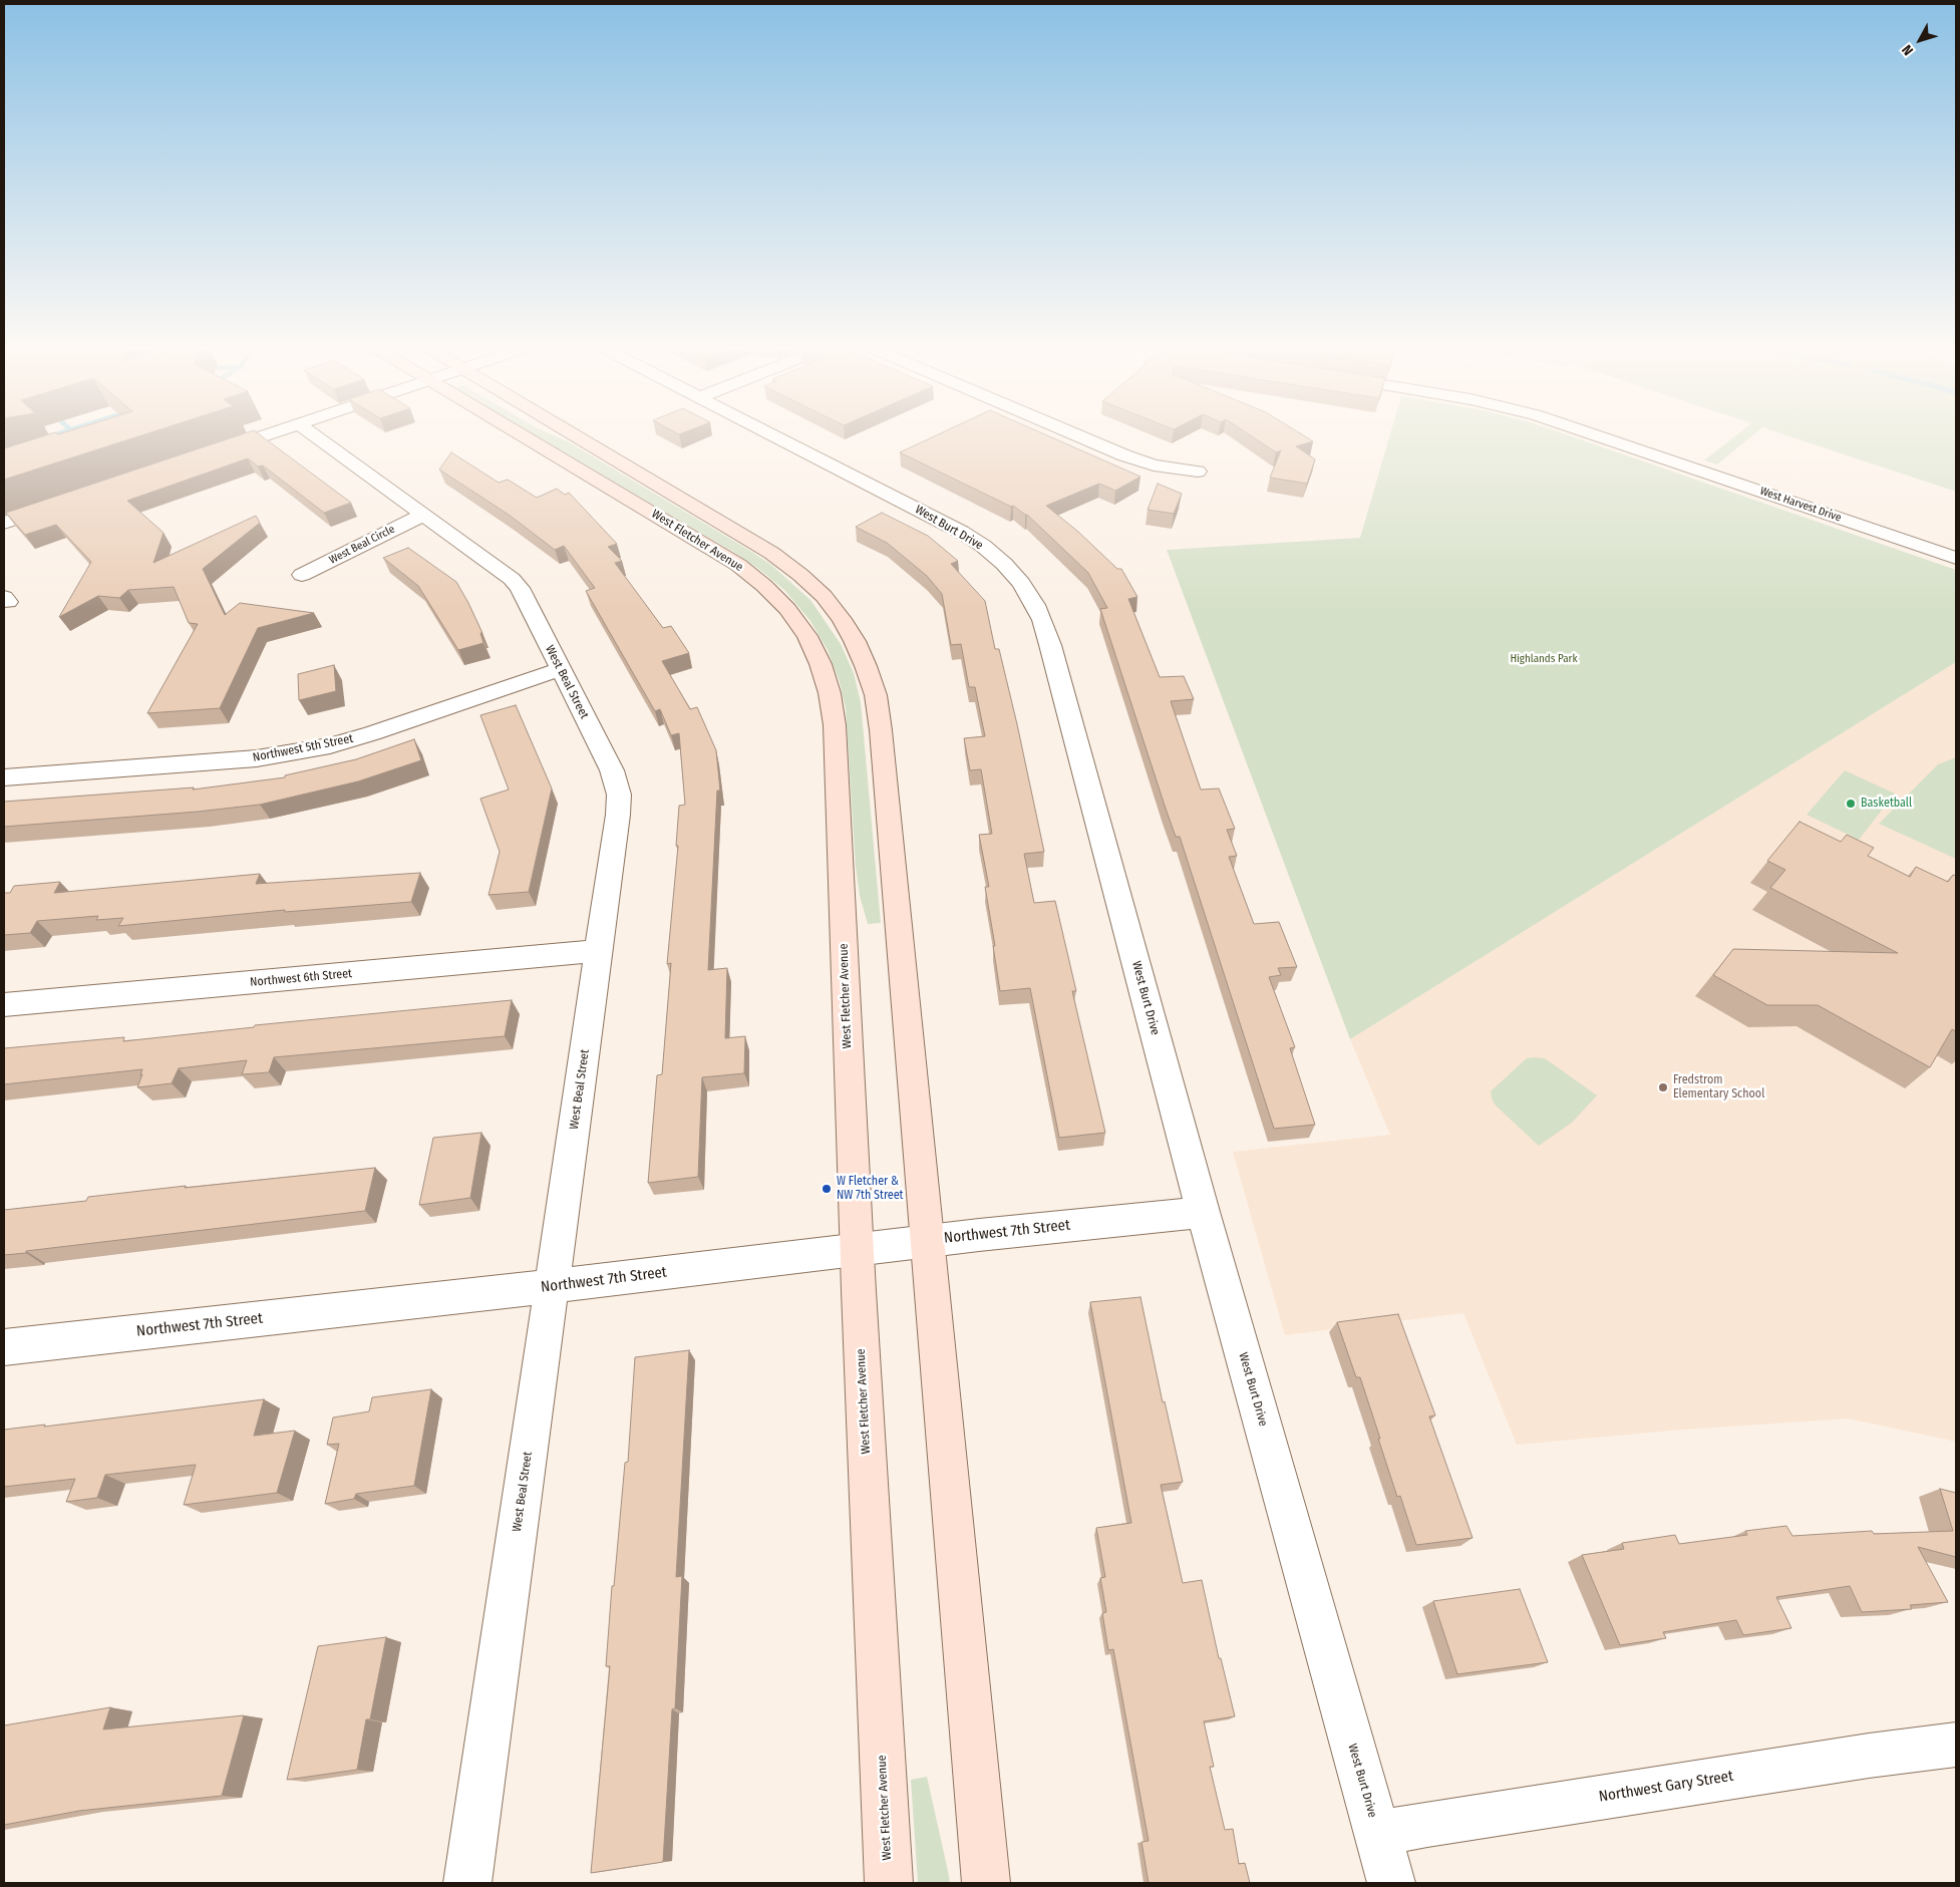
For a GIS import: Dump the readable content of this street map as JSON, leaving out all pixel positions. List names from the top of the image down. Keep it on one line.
{"streets":{"main road":["West Fletcher Avenue"],"street":["West Harvest Drive","West Burt Drive","West Beal Circle","West Beal Street","Northwest 5th Street","Northwest 6th Street","Northwest 7th Street","Northwest Gary Street"]},"crossings":[["West Burt Drive","Northwest 7th Street"],["West Burt Drive","Northwest Gary Street"],["West Fletcher Avenue","Northwest 7th Street"],["West Beal Circle","West Beal Street"],["West Beal Street","Northwest 5th Street"],["West Beal Street","Northwest 6th Street"],["West Beal Street","Northwest 7th Street"]],"parks":["Highlands Park"],"places":["Basketball","Fredstrom Elementary School","W Fletcher & NW 7th Street"],"north":"bottom left"}
